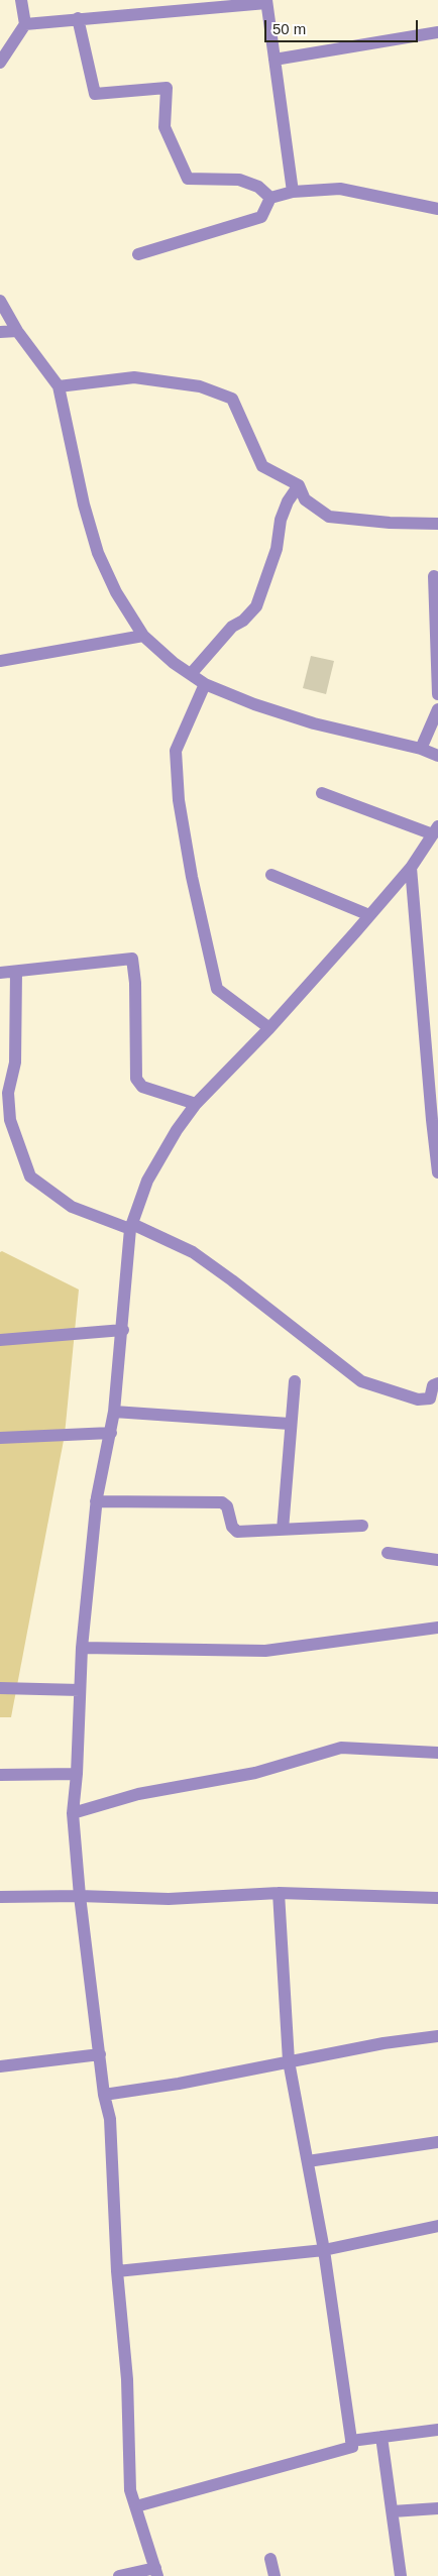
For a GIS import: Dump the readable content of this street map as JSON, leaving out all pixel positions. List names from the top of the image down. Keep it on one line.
{"scale_bar":"50 m"}
